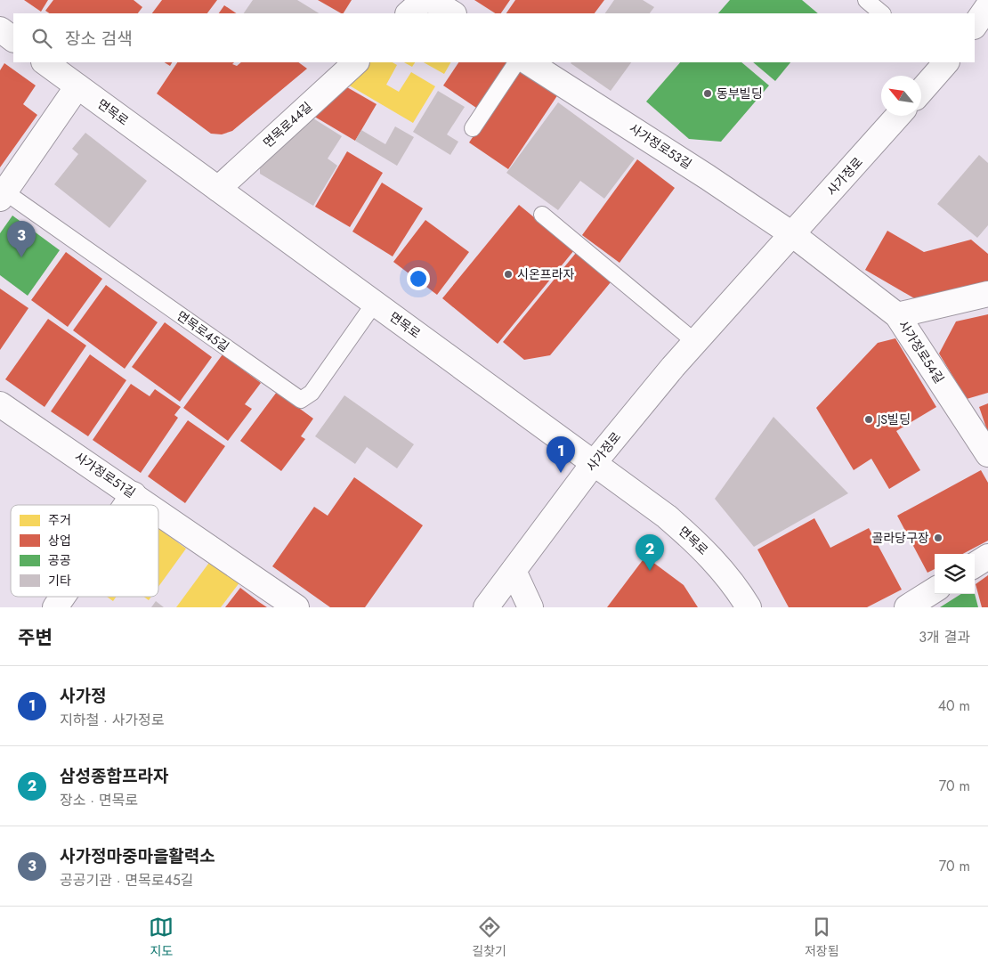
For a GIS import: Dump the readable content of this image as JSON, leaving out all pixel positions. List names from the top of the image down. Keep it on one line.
{"streets":{"street":["면목로","면목로44길","사가정로53길","사가정로","면목로45길","사가정로54길","사가정로51길"]},"crossings":[["면목로","면목로44길"],["면목로","사가정로"],["면목로","면목로45길"],["사가정로53길","사가정로"],["사가정로53길","사가정로54길"],["사가정로","사가정로54길"]],"places":["동부빌딩","시온프라자","JS빌딩","골라당구장"],"legend":["주거","상업","공공","기타"],"north":"top left","page":{"search":"장소 검색","pins":["3","1","2"],"heading":["주변","3개 결과"],"list":[{"mark":"1","name":"사가정","note":"지하철 · 사가정로","value":"40 m"},{"mark":"2","name":"삼성종합프라자","note":"장소 · 면목로","value":"70 m"},{"mark":"3","name":"사가정마중마을활력소","note":"공공기관 · 면목로45길","value":"70 m"}],"nav":["지도","길찾기","저장됨"]}}
